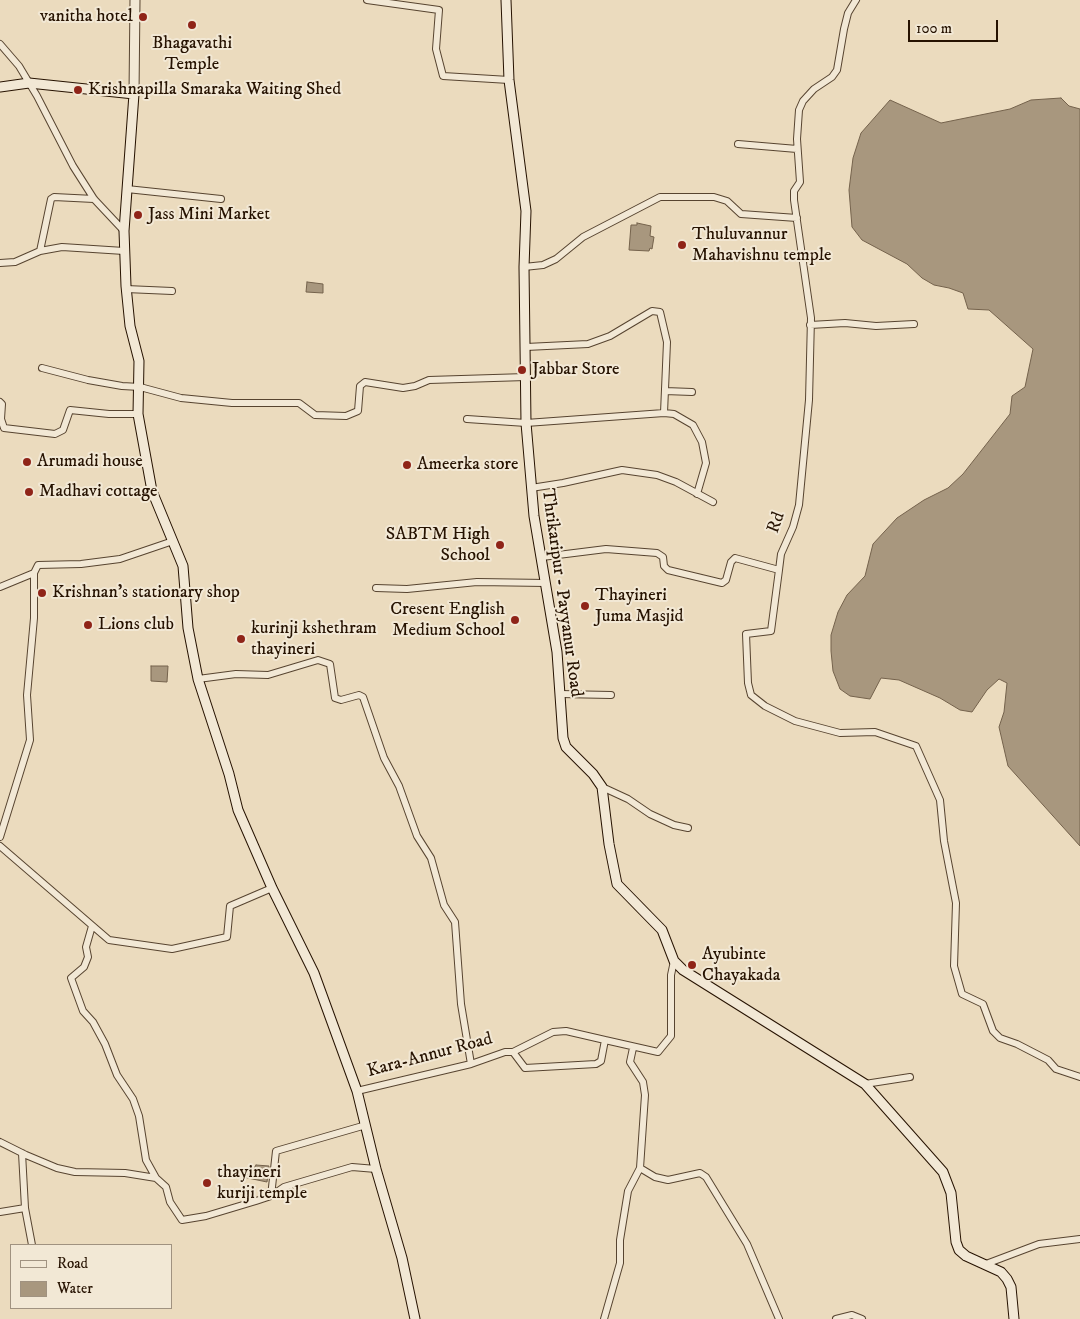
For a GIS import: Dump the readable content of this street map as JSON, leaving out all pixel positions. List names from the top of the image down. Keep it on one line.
{"streets":{"main road":["Thrikaripur - Payyanur Road"],"street":["Rd","Kara-Annur Road"]},"places":["vanitha hotel","Bhagavathi Temple","Krishnapilla Smaraka Waiting Shed","Jass Mini Market","Thuluvannur Mahavishnu temple","Jabbar Store","Arumadi house","Ameerka store","Madhavi cottage","SABTM High School","Krishnan's stationary shop","Thayineri Juma Masjid","Cresent English Medium School","Lions club","kurinji kshethram thayineri","Ayubinte Chayakada","thayineri kuriji temple"],"legend":["Road","Water"],"scale_bar":"100 m"}
